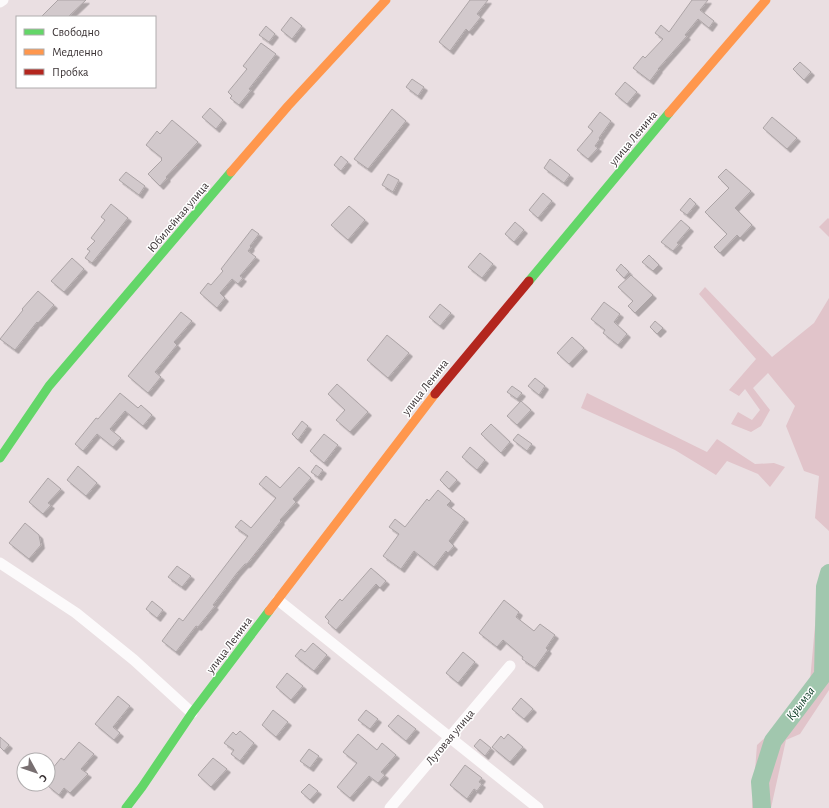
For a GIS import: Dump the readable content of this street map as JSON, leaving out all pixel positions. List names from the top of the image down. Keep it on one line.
{"streets":{"street":["улица Ленина","Юбилейная улица","Луговая улица"]},"water":["Крымза"],"legend":["Свободно","Медленно","Пробка"],"north":"bottom right"}
